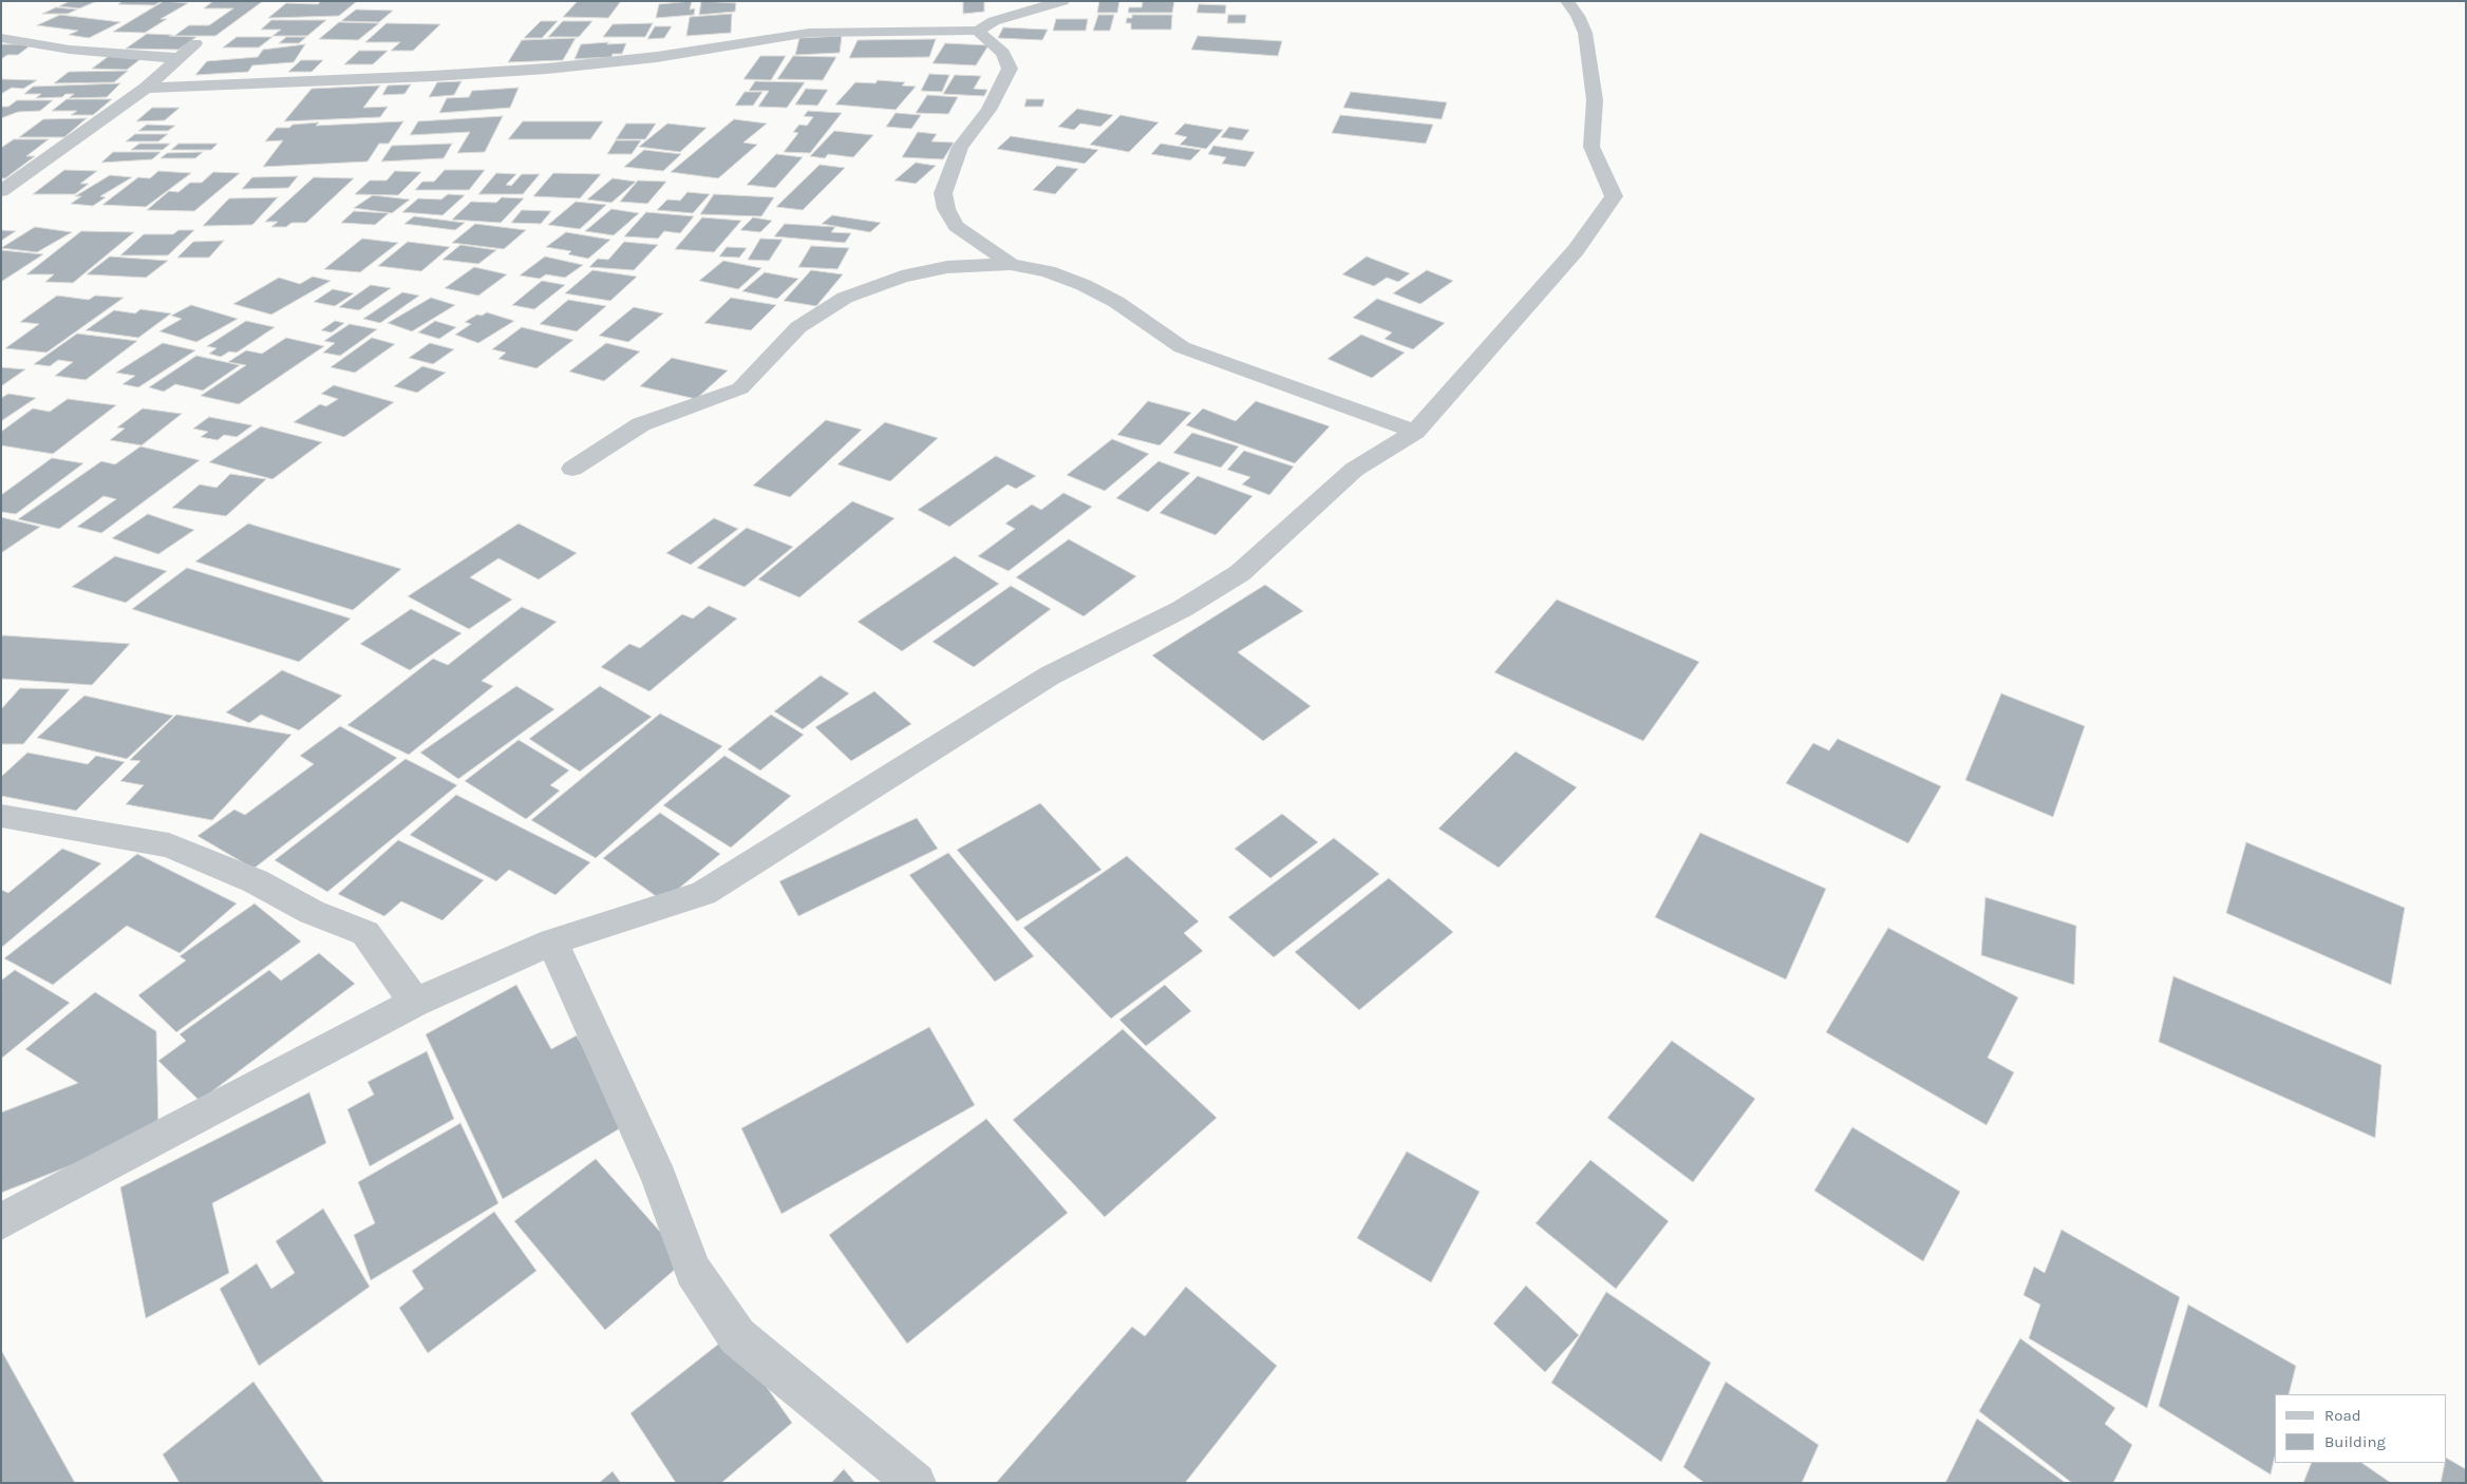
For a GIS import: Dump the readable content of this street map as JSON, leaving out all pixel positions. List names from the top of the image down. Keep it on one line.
{"legend":["Road","Building"]}
